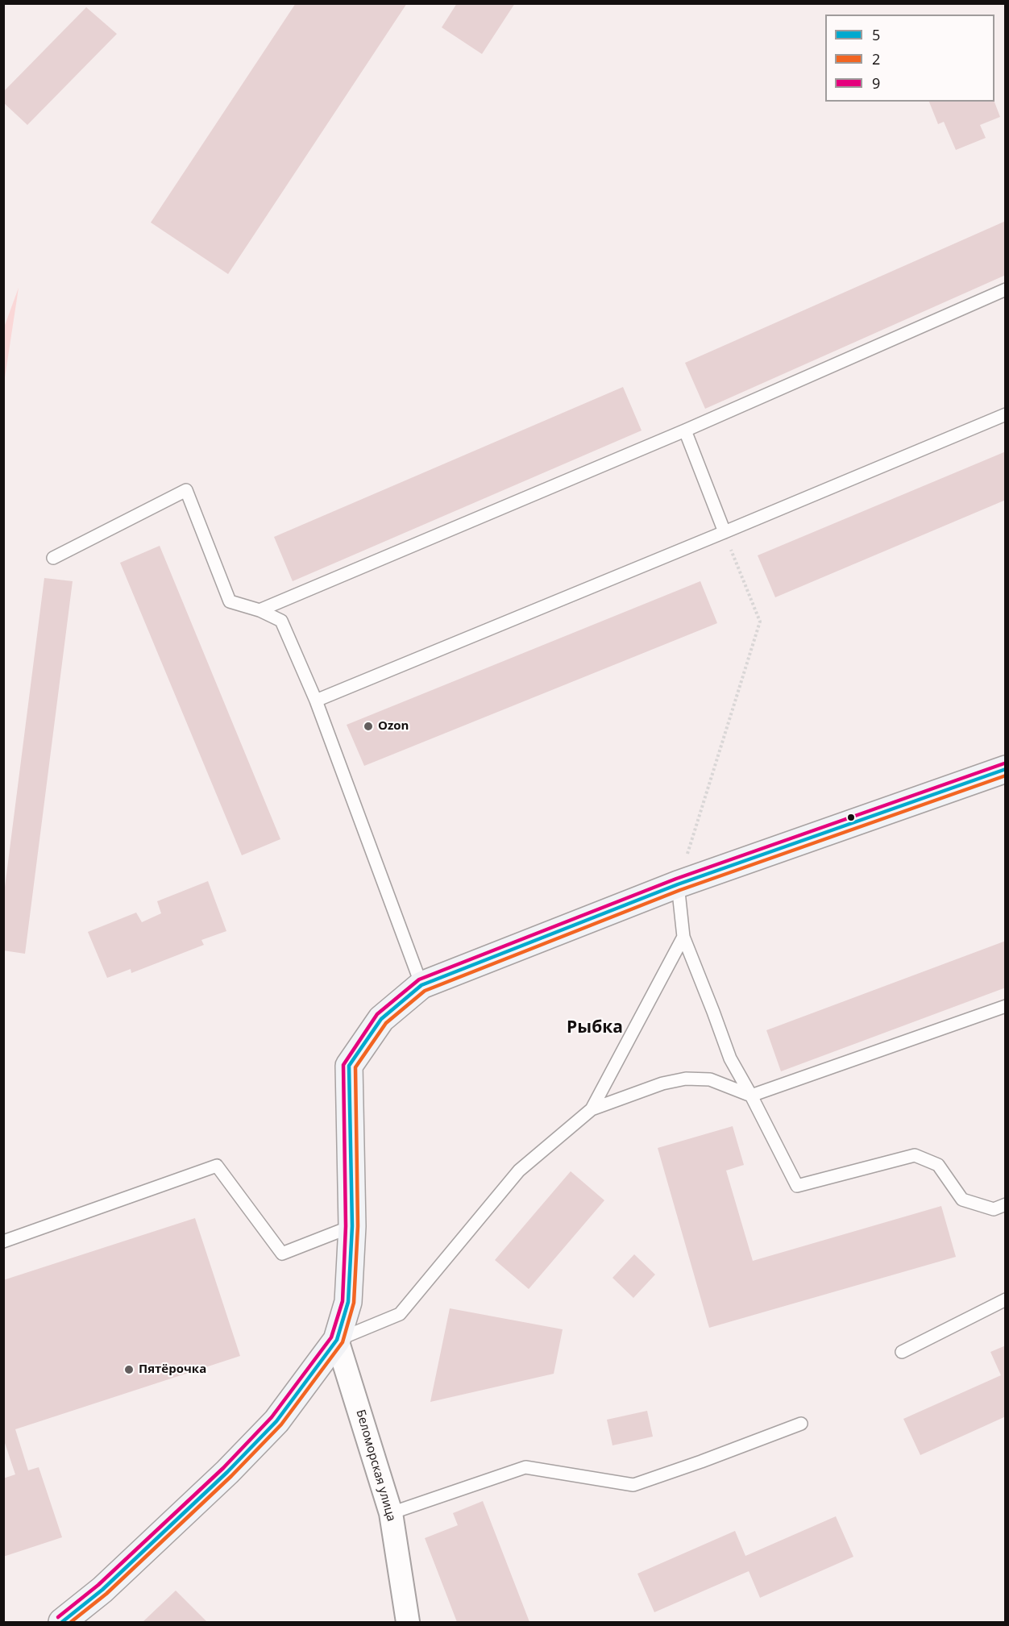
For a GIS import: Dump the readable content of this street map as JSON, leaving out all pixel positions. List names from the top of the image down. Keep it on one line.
{"streets":{"street":["Беломорская улица"]},"districts":["Рыбка"],"places":["Ozon","Пятёрочка"],"lines":["transit line 9","transit line 5","transit line 2"],"legend":["5","2","9"]}
